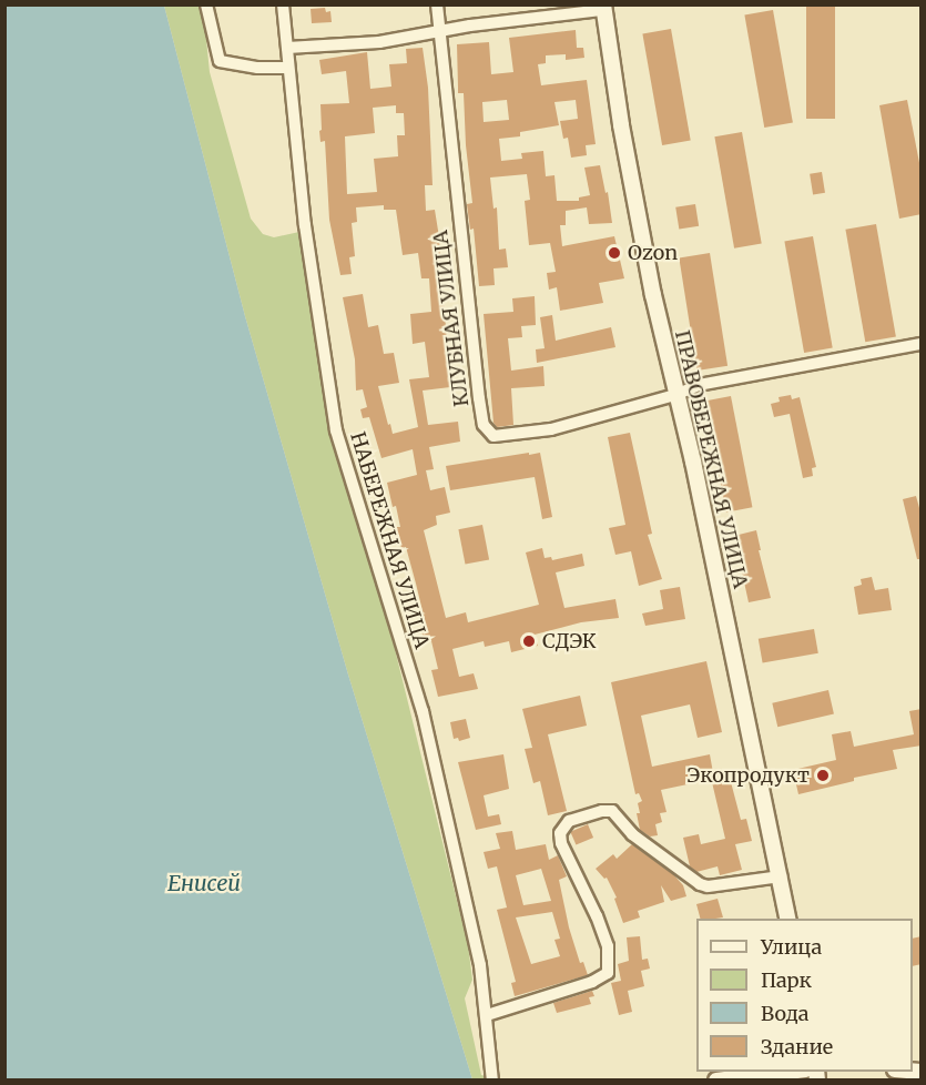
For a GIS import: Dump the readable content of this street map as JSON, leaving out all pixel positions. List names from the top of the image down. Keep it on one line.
{"streets":{"street":["КЛУБНАЯ УЛИЦА","ПРАВОБЕРЕЖНАЯ УЛИЦА","НАБЕРЕЖНАЯ УЛИЦА"]},"crossings":[["КЛУБНАЯ УЛИЦА","ПРАВОБЕРЕЖНАЯ УЛИЦА"]],"water":["Енисей"],"places":["Ozon","СДЭК","Экопродукт"],"legend":["Улица","Парк","Вода","Здание"]}
